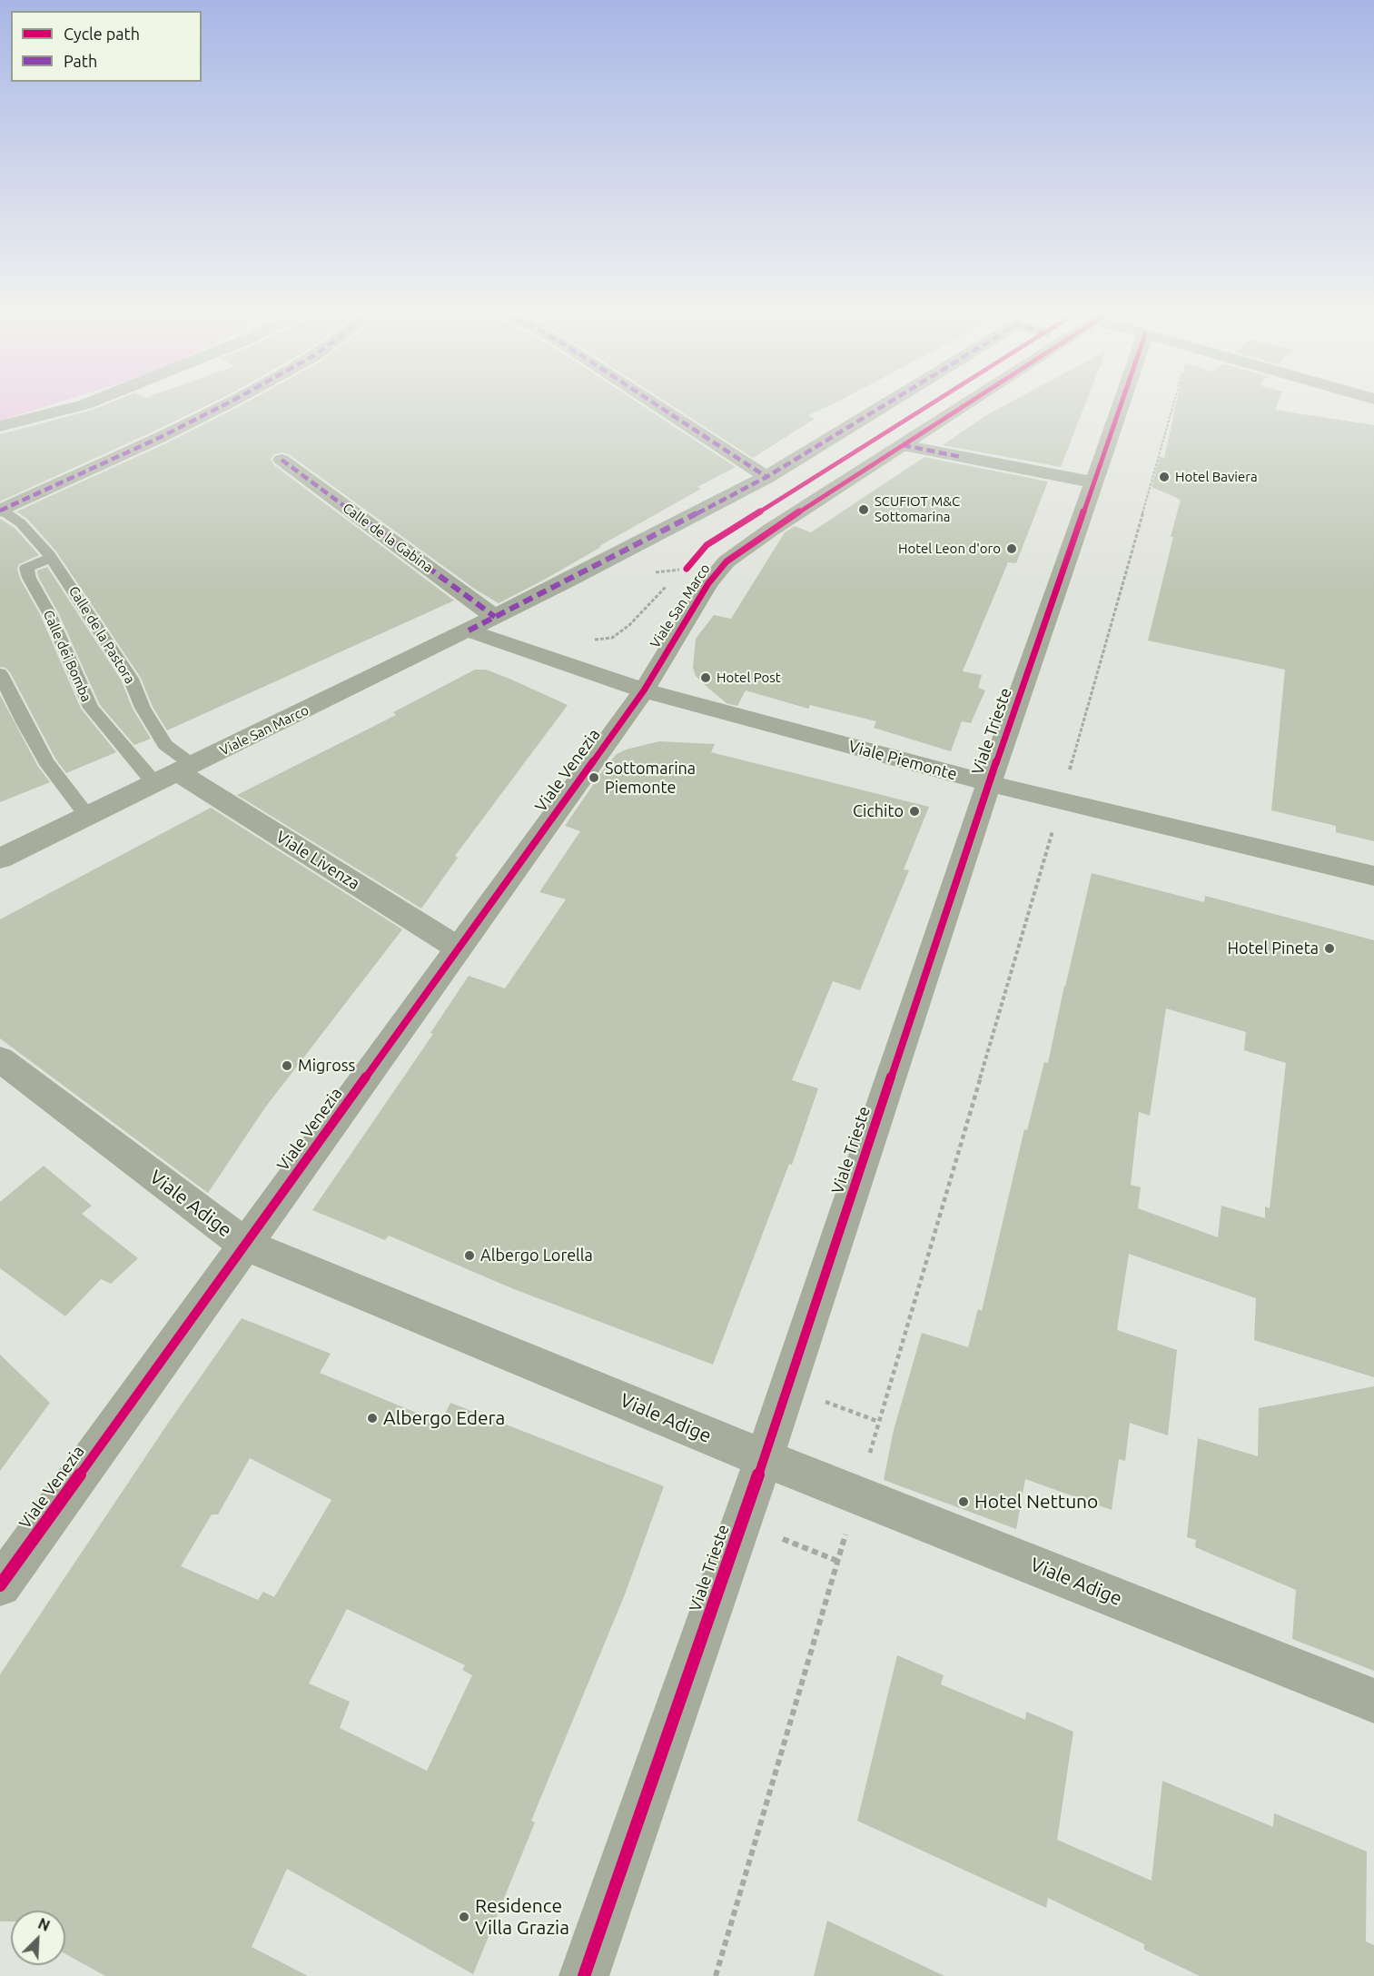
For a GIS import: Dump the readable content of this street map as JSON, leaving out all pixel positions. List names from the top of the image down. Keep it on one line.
{"streets":{"street":["Calle de la Gabina","Viale San Marco","Viale Trieste","Viale Piemonte","Viale Venezia","Viale Livenza","Viale Adige"],"lane":["Calle de la Pastora","Calle dei Bomba"]},"crossings":[["Calle de la Gabina","Viale San Marco"],["Viale San Marco","Calle de la Pastora"],["Viale San Marco","Calle dei Bomba"],["Viale San Marco","Viale Piemonte"],["Viale San Marco","Viale Venezia"],["Viale San Marco","Viale Livenza"],["Calle de la Pastora","Calle dei Bomba"],["Calle de la Pastora","Viale Livenza"],["Calle dei Bomba","Viale Livenza"],["Viale Trieste","Viale Piemonte"],["Viale Trieste","Viale Adige"],["Viale Piemonte","Viale Venezia"],["Viale Venezia","Viale Livenza"],["Viale Venezia","Viale Adige"]],"places":["Hotel Baviera","SCUFIOT M&C Sottomarina","Hotel Leon d'oro","Hotel Post","Sottomarina Piemonte","Cichito","Hotel Pineta","Migross","Albergo Lorella","Albergo Edera","Hotel Nettuno","Residence Villa Grazia"],"legend":["Cycle path","Path"],"north":"top right"}
